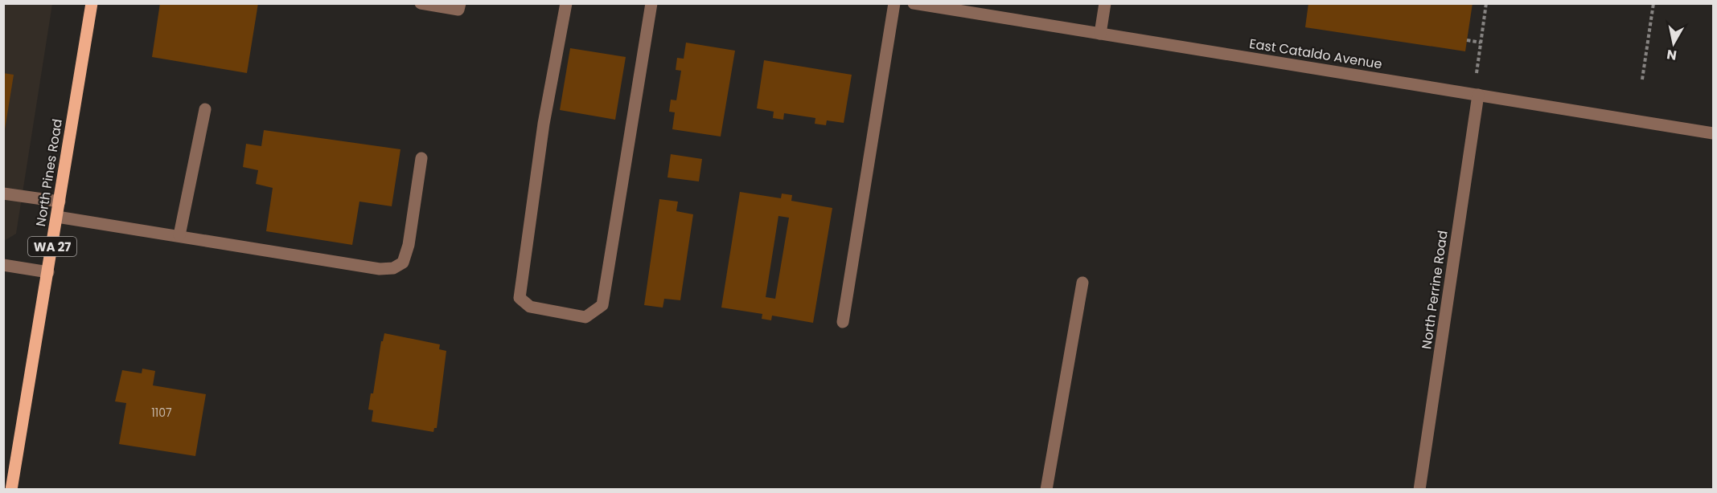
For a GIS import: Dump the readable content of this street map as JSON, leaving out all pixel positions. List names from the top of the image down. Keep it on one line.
{"streets":{"main road":["North Pines Road","WA 27"],"street":["East Cataldo Avenue","North Perrine Road"]},"crossings":[["East Cataldo Avenue","North Perrine Road"]],"house_numbers":["1107"],"north":"bottom"}
